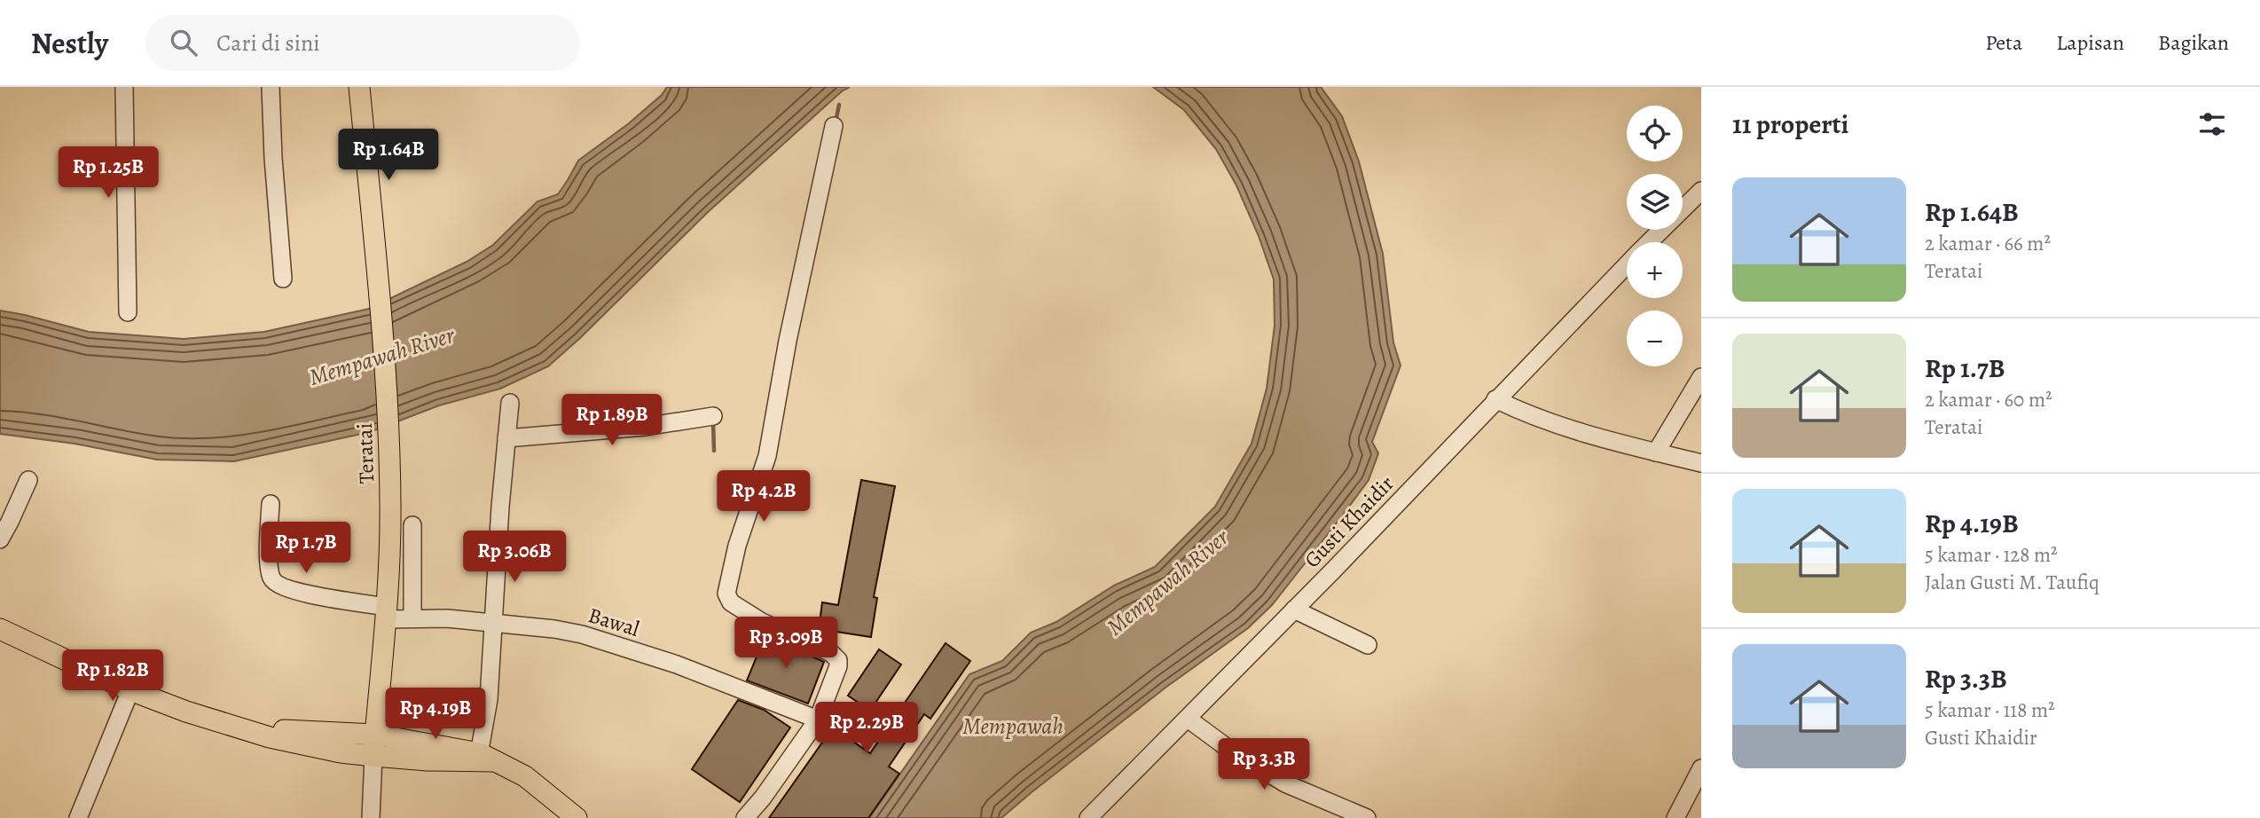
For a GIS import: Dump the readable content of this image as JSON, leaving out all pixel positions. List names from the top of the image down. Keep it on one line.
{"streets":{"main road":["Teratai"],"street":["Gusti Khaidir","Bawal"]},"crossings":[["Teratai","Bawal"]],"water":["Mempawah River","Mempawah"],"page":{"header":"Nestly","search":"Cari di sini","nav":["Peta","Lapisan","Bagikan"],"heading":"11 properti","map_buttons":["+","−"],"price":["Rp 1.64B","Rp 1.25B","Rp 1.89B","Rp 4.2B","Rp 1.7B","Rp 3.06B","Rp 3.09B","Rp 1.82B","Rp 4.19B","Rp 2.29B","Rp 3.3B"],"list":[{"name":"Rp 1.64B","note":"2 kamar · 66 m² · Teratai"},{"name":"Rp 1.7B","note":"2 kamar · 60 m² · Teratai"},{"name":"Rp 4.19B","note":"5 kamar · 128 m² · Jalan Gusti M. Taufiq"},{"name":"Rp 3.3B","note":"5 kamar · 118 m² · Gusti Khaidir"}]}}
